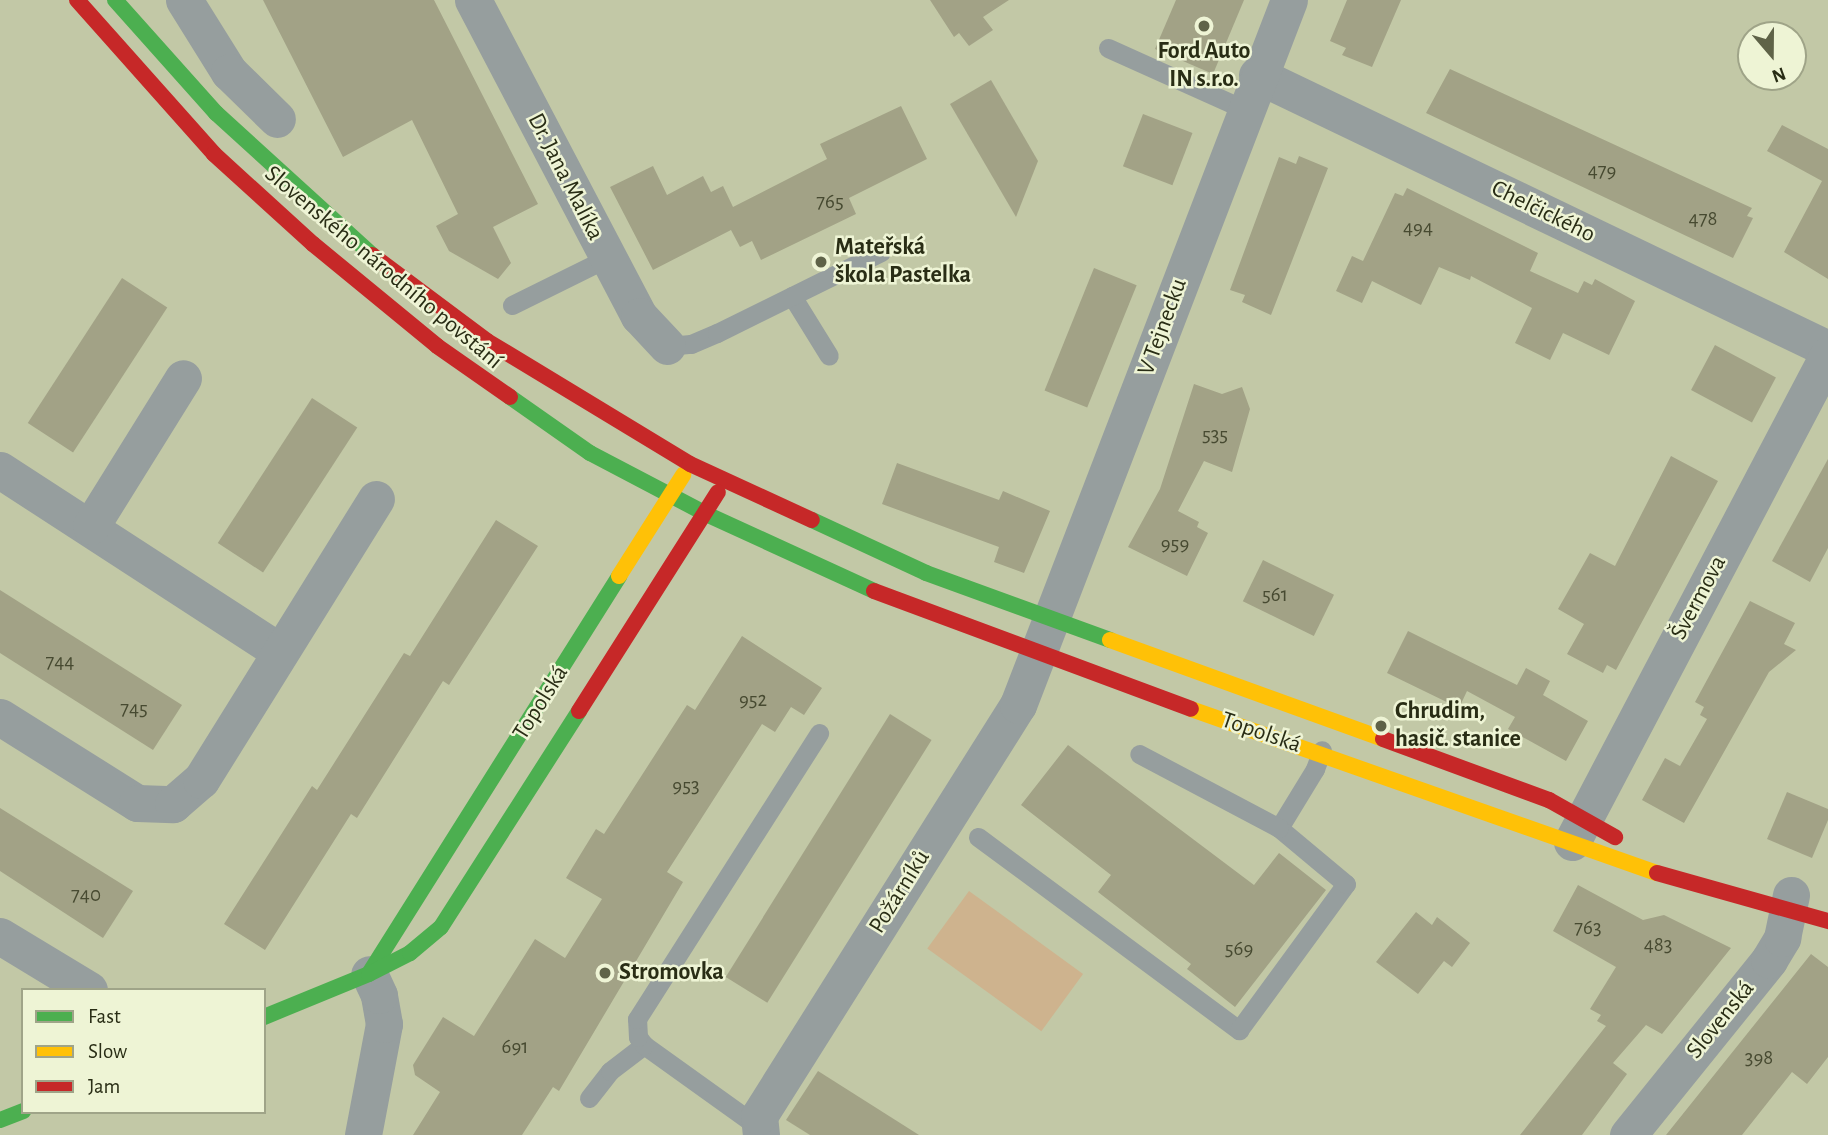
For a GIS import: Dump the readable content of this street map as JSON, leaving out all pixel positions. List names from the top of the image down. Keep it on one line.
{"streets":{"main road":["Slovenského národního povstání","Topolská"],"street":["Dr. Jana Malíka","Chelčického","V Tejnecku","Švermova","Požárníků","Slovenská"]},"crossings":[["Chelčického","V Tejnecku"],["Slovenského národního povstání","Topolská"],["V Tejnecku","Topolská"],["V Tejnecku","Požárníků"],["Švermova","Topolská"],["Topolská","Požárníků"],["Topolská","Slovenská"]],"places":["Ford Auto IN s.r.o.","Mateřská škola Pastelka","Chrudim, hasič. stanice","Stromovka"],"house_numbers":["479","765","478","494","535","959","561","744","952","745","953","740","763","483","569","691","398"],"legend":["Fast","Slow","Jam"],"north":"bottom"}
